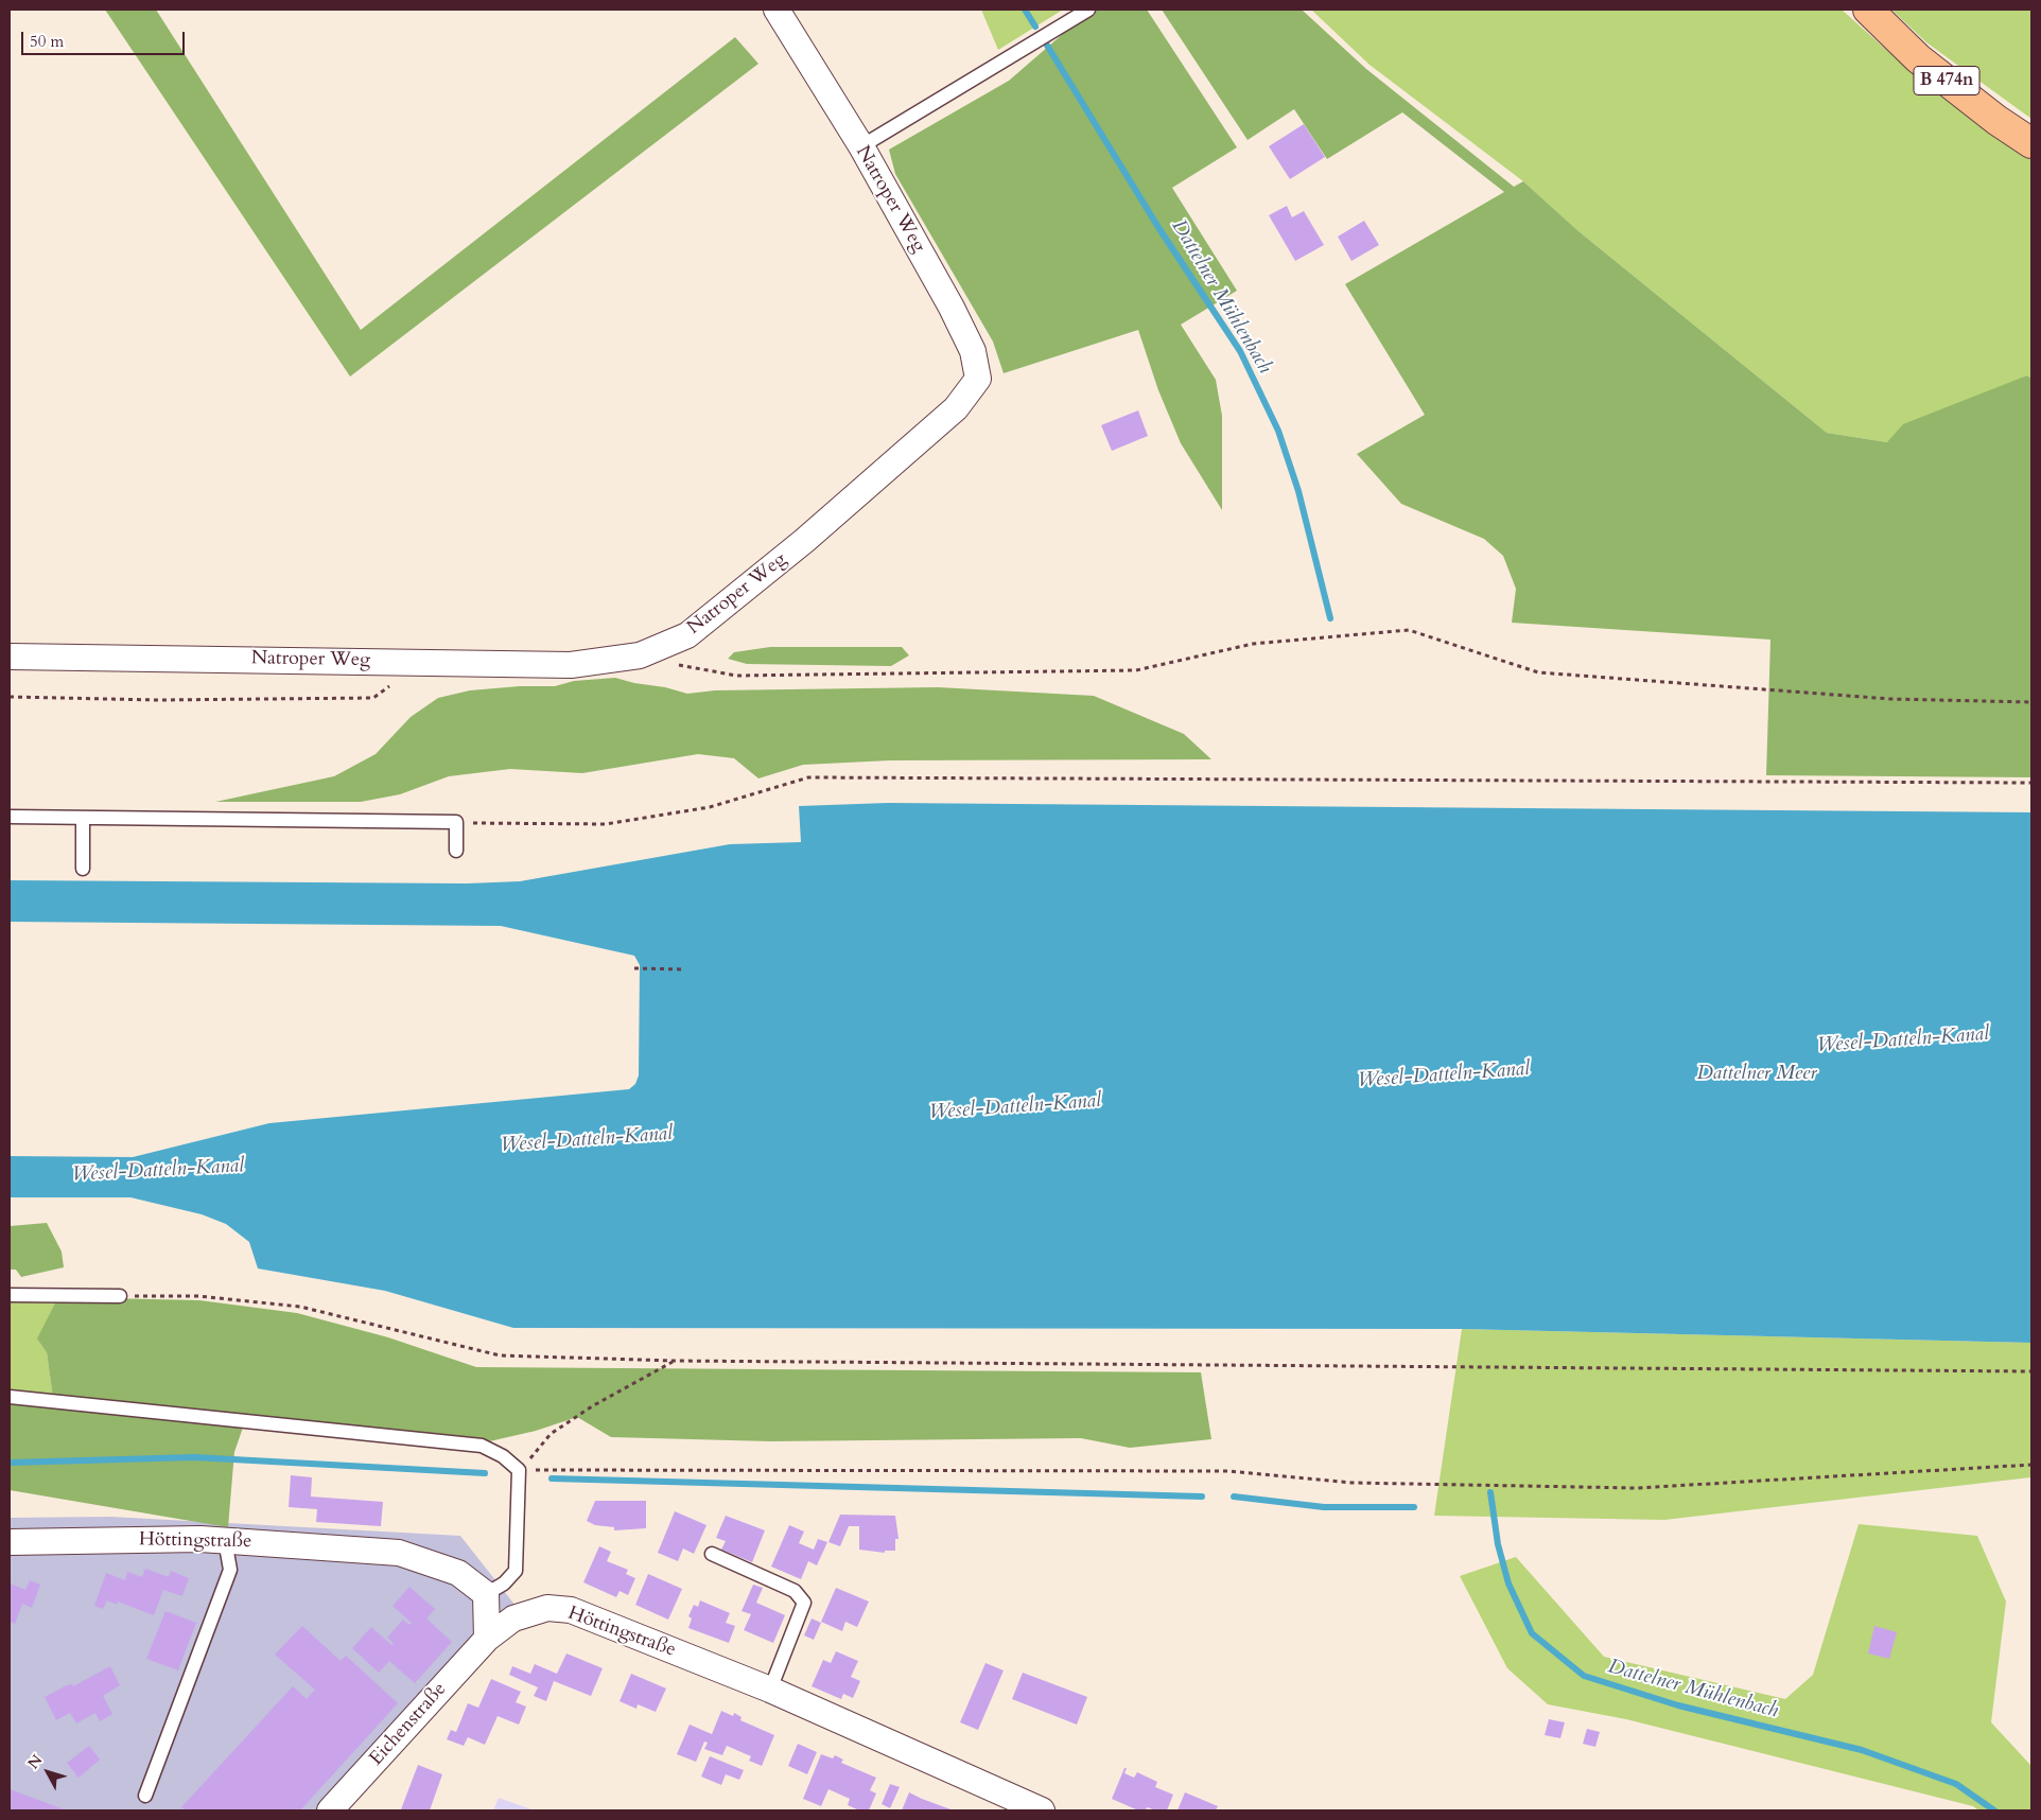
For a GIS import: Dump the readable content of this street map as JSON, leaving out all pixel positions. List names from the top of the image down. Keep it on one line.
{"streets":{"main road":["B 474n"],"street":["Natroper Weg","Höttingstraße","Eichenstraße"]},"crossings":[["Höttingstraße","Eichenstraße"]],"water":["Dattelner Mühlenbach","Wesel-Datteln-Kanal","Dattelner Meer"],"scale_bar":"50 m","north":"top left"}
